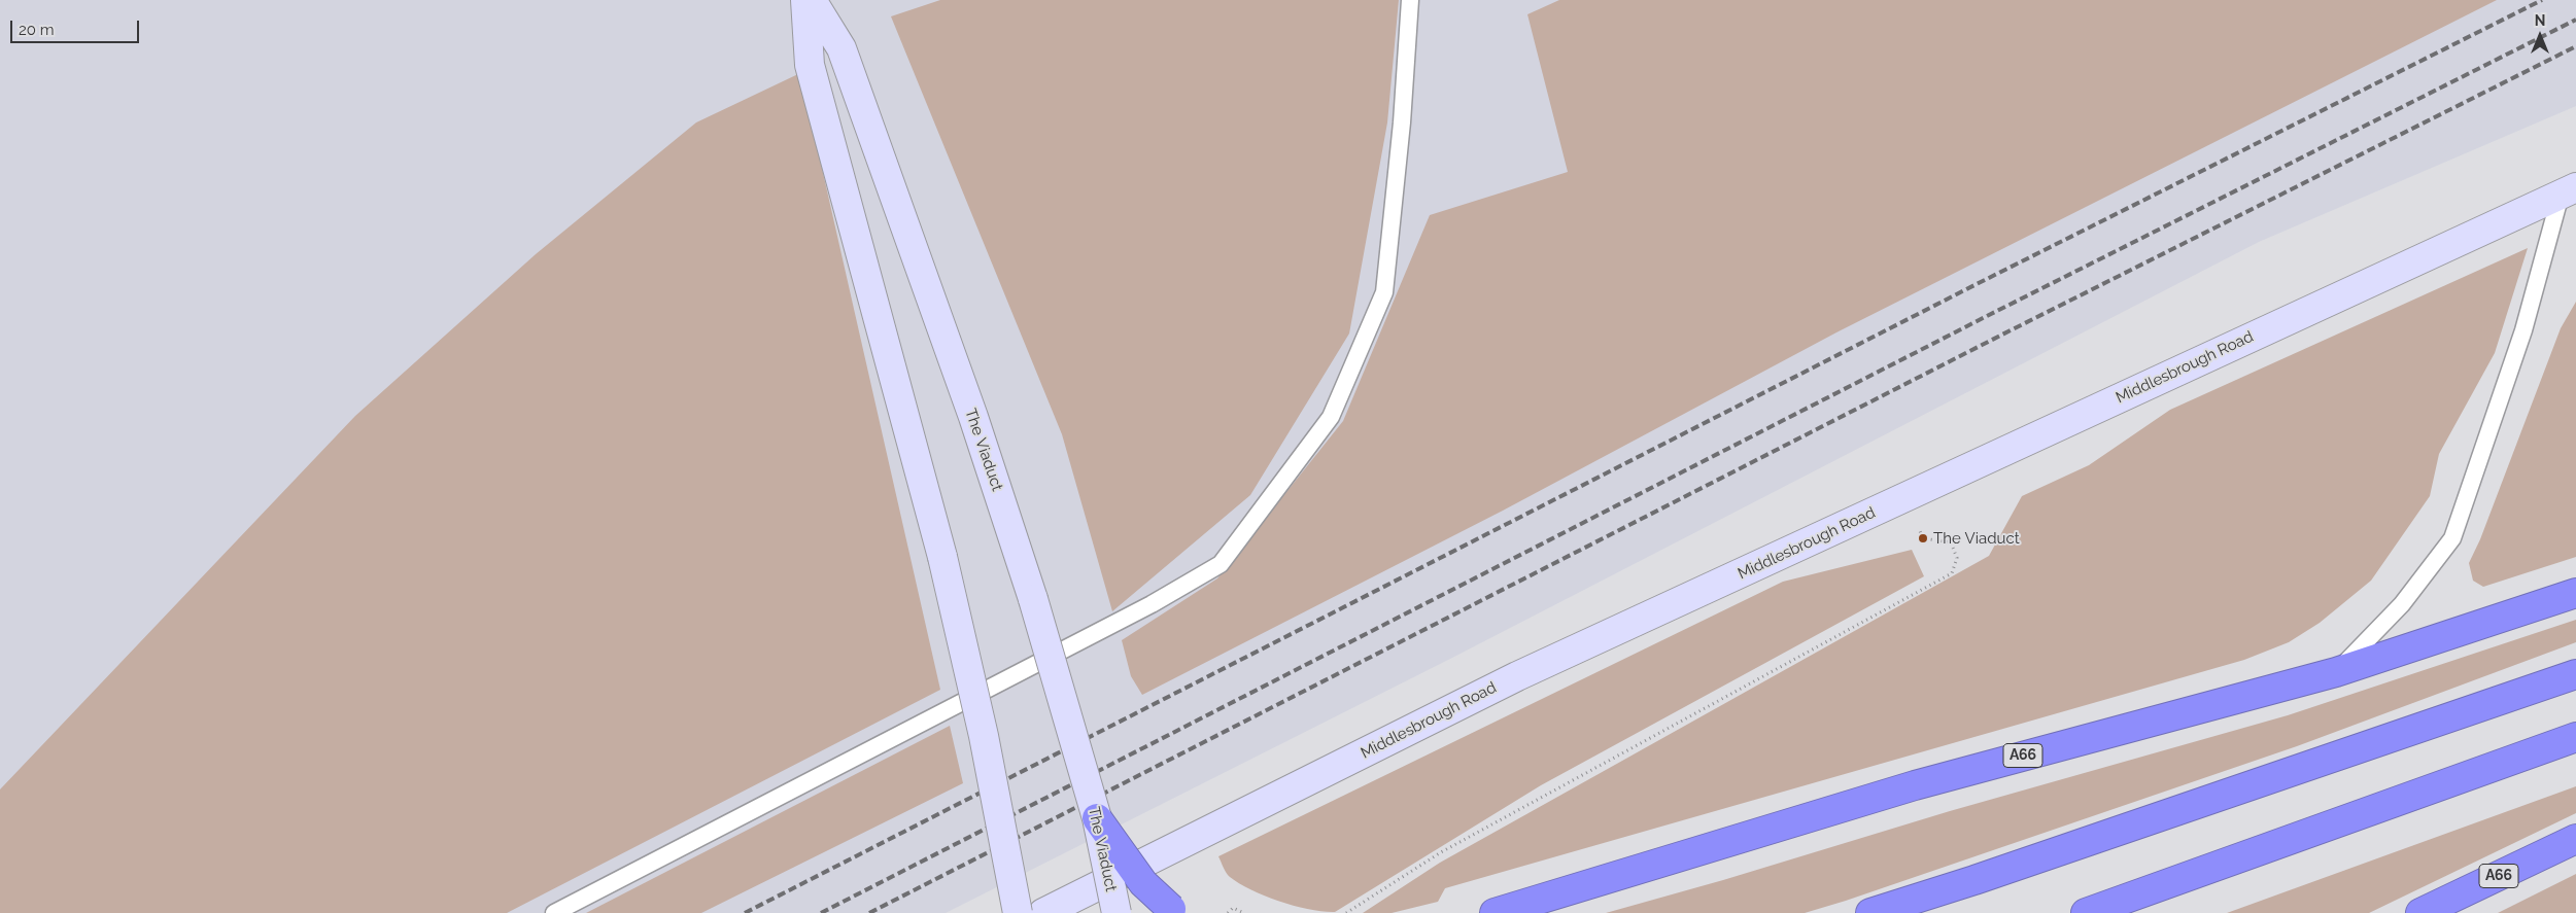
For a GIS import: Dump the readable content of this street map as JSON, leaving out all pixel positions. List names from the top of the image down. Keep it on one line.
{"streets":{"highway":["A66"],"street":["Middlesbrough Road","The Viaduct"]},"places":["The Viaduct"],"scale_bar":"20 m","north":"top"}
